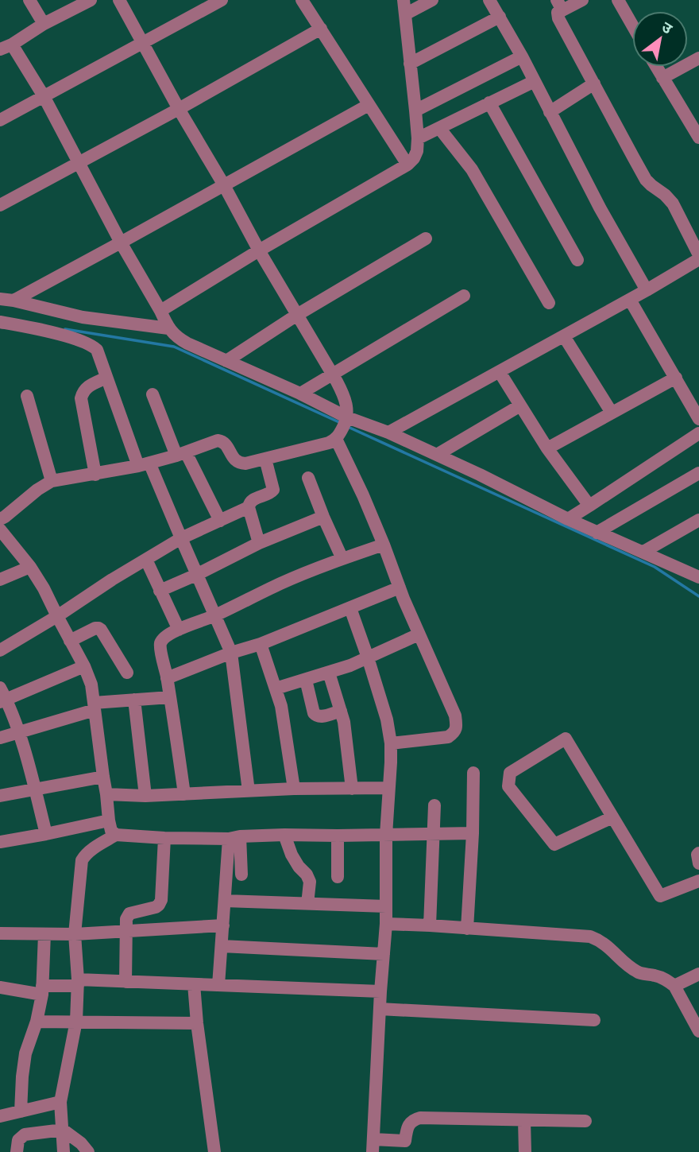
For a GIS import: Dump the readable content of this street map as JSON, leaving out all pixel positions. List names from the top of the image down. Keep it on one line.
{"north":"top right"}
